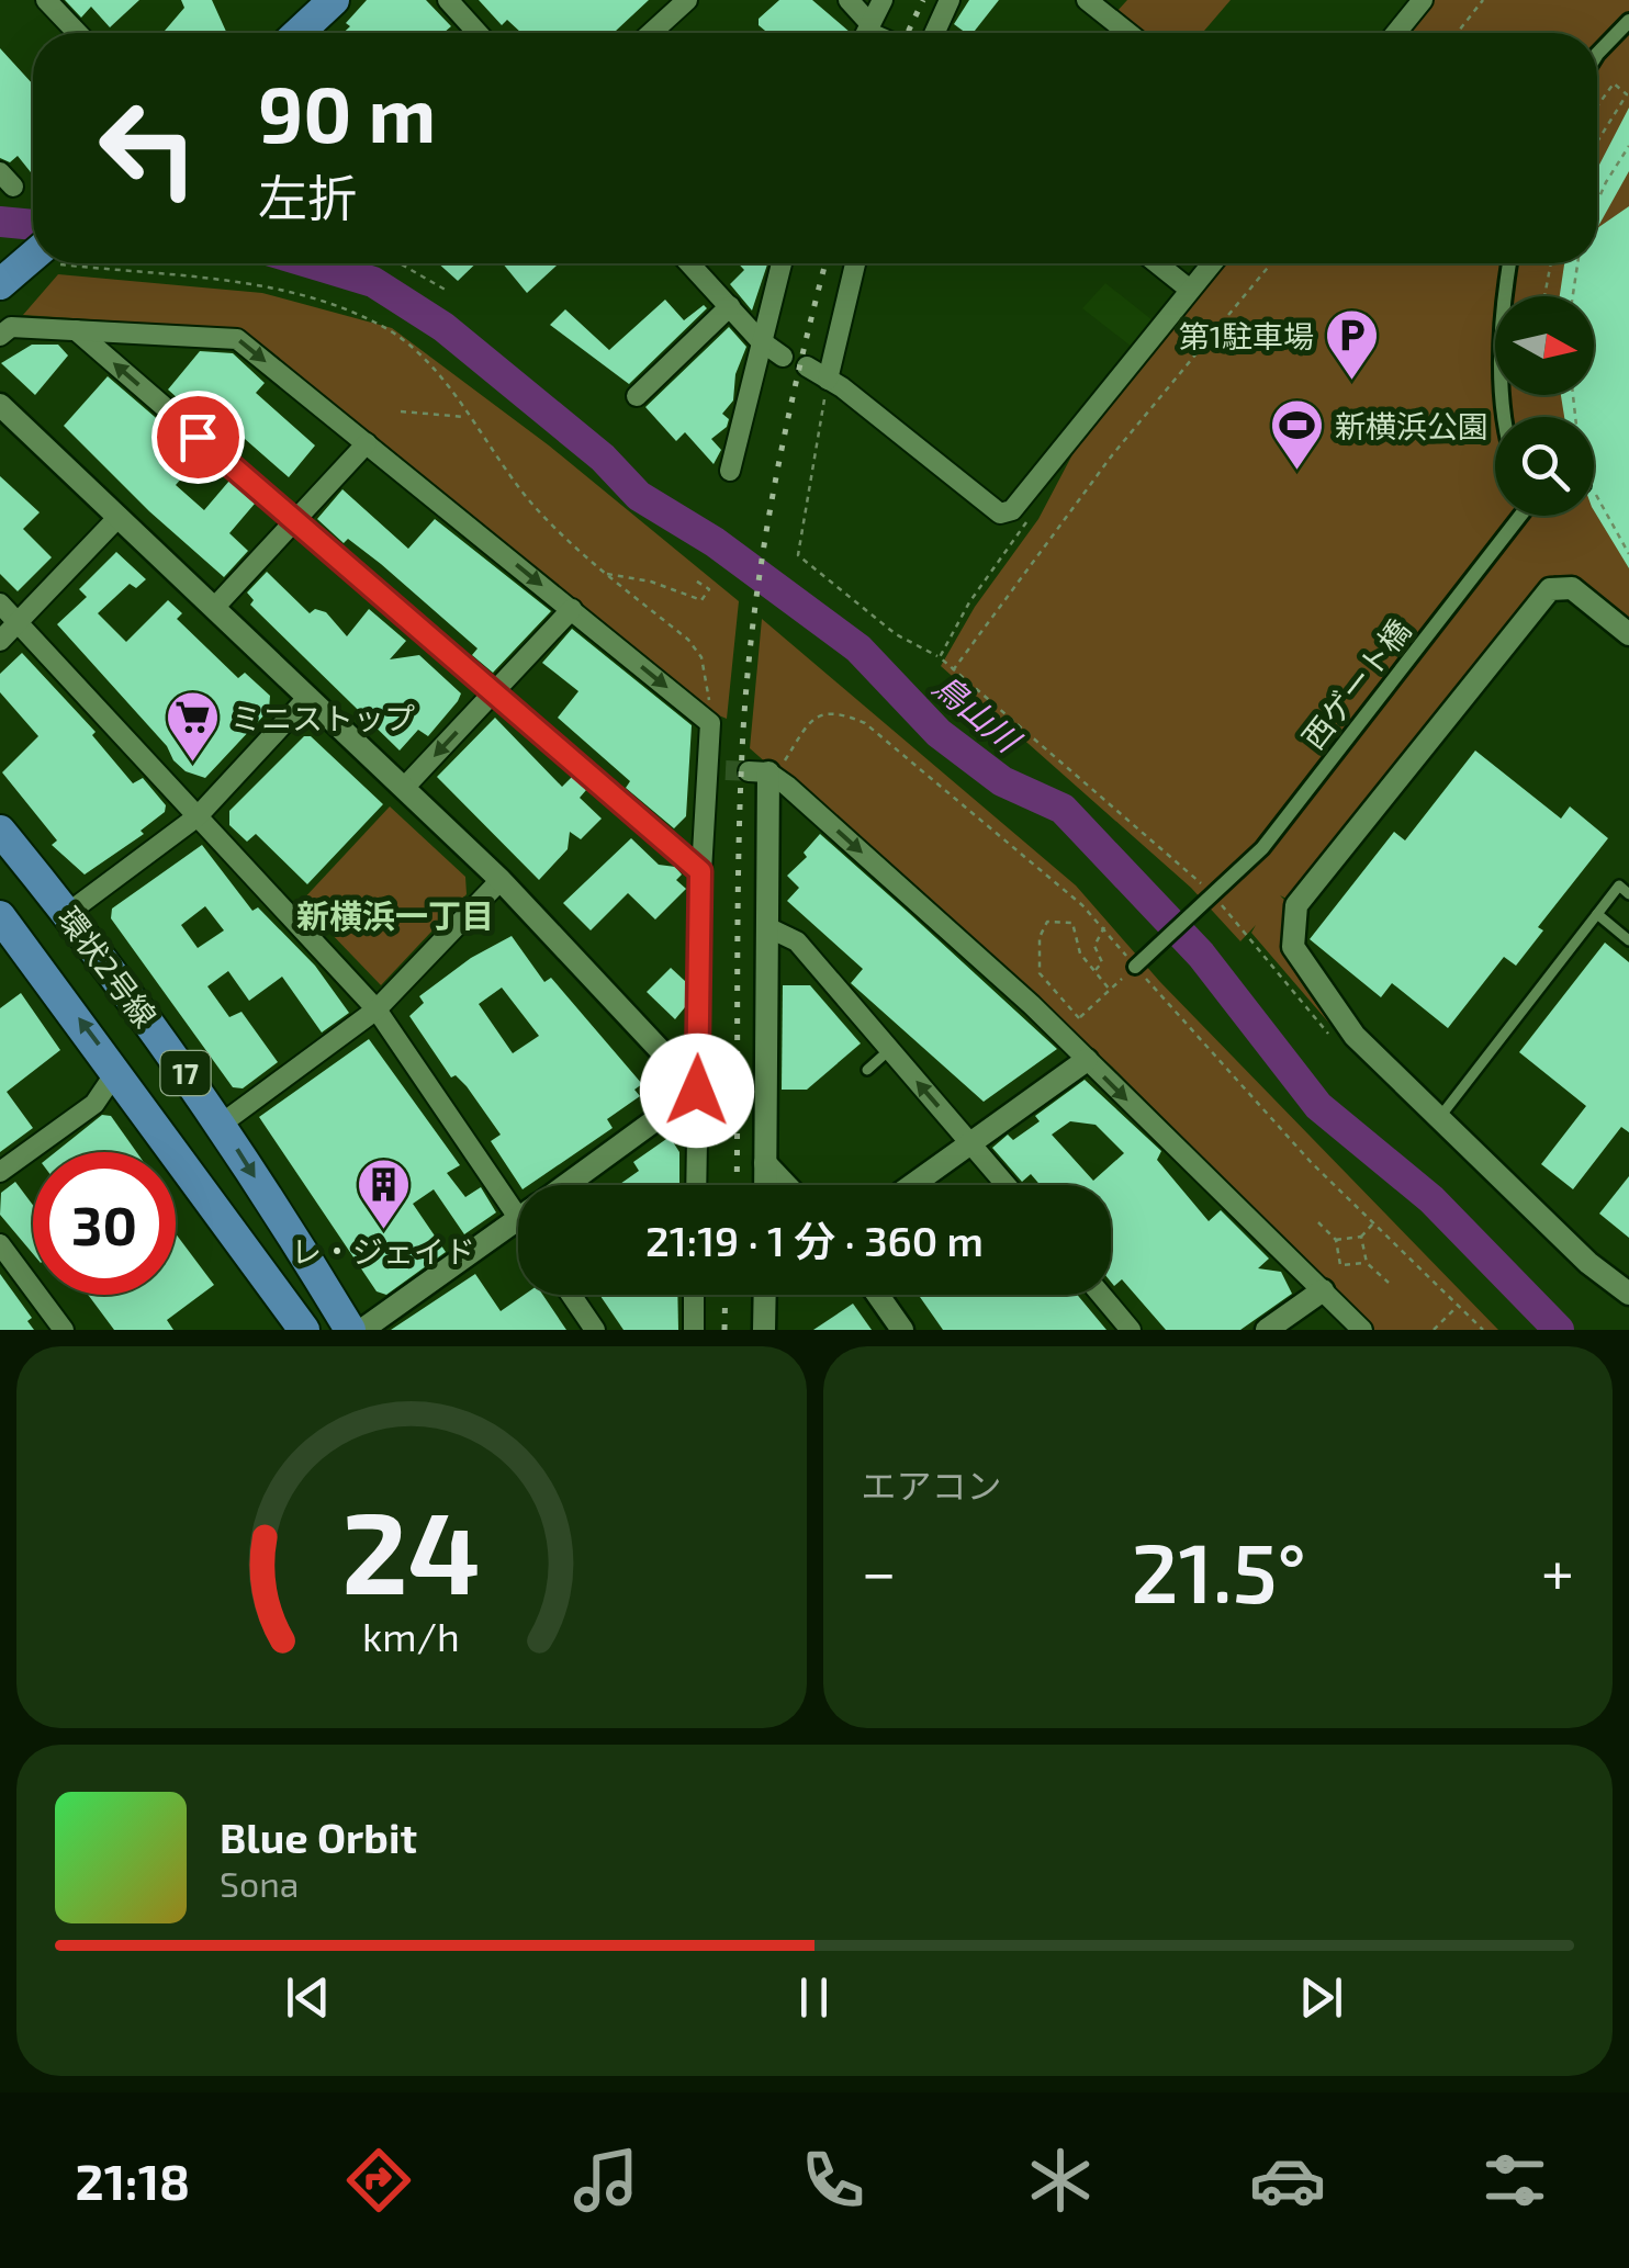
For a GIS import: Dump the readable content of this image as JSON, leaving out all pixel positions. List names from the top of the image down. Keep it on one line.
{"streets":{"main road":["環状2号線","17"],"street":["西ゲート橋"]},"districts":["新横浜一丁目"],"water":["鳥山川"],"places":{"parking":["第1駐車場"],"sports":["新横浜公園"],"supermarket":["ミニストップ"],"building":["レ・ジェイド"]},"north":"right","page":{"turn":["90 m","左折"],"limit":"30","trip":"21:19 · 1 分 · 360 m","tile":"エアコン","heat":["−","21.5°","+"],"song":["Blue Orbit","Sona"],"tabs":"21:18","gauge":["24","km/h"]}}
